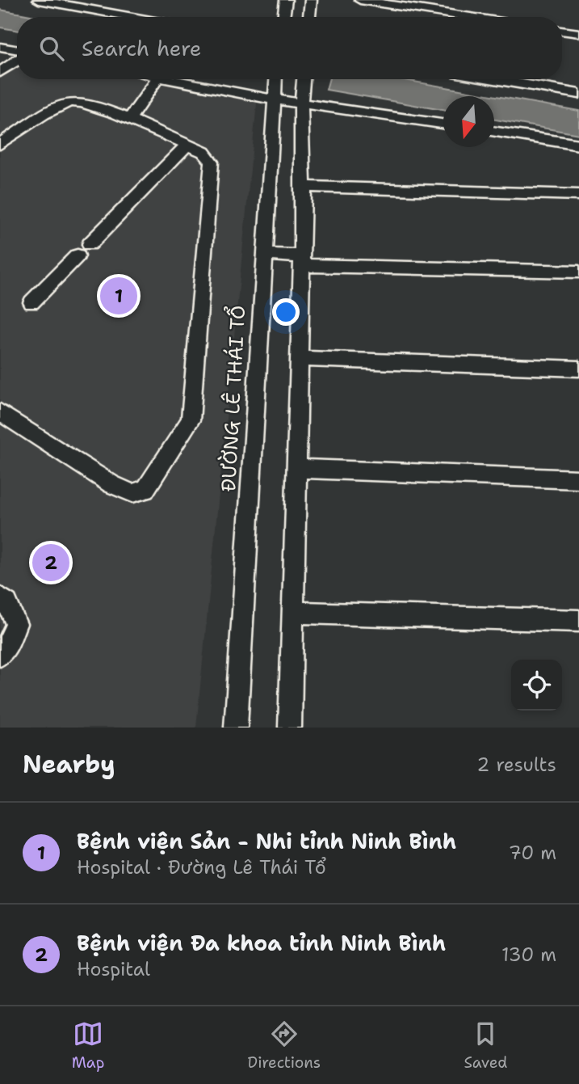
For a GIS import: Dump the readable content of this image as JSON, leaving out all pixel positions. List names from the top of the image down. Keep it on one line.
{"streets":{"street":["ĐƯỜNG LÊ THÁI TỔ"]},"north":"bottom","page":{"search":"Search here","pins":["1","2"],"heading":["Nearby","2 results"],"list":[{"mark":"1","name":"Bệnh viện Sản - Nhi tỉnh Ninh Bình","note":"Hospital · Đường Lê Thái Tổ","value":"70 m"},{"mark":"2","name":"Bệnh viện Đa khoa tỉnh Ninh Bình","note":"Hospital","value":"130 m"}],"nav":["Map","Directions","Saved"]}}
